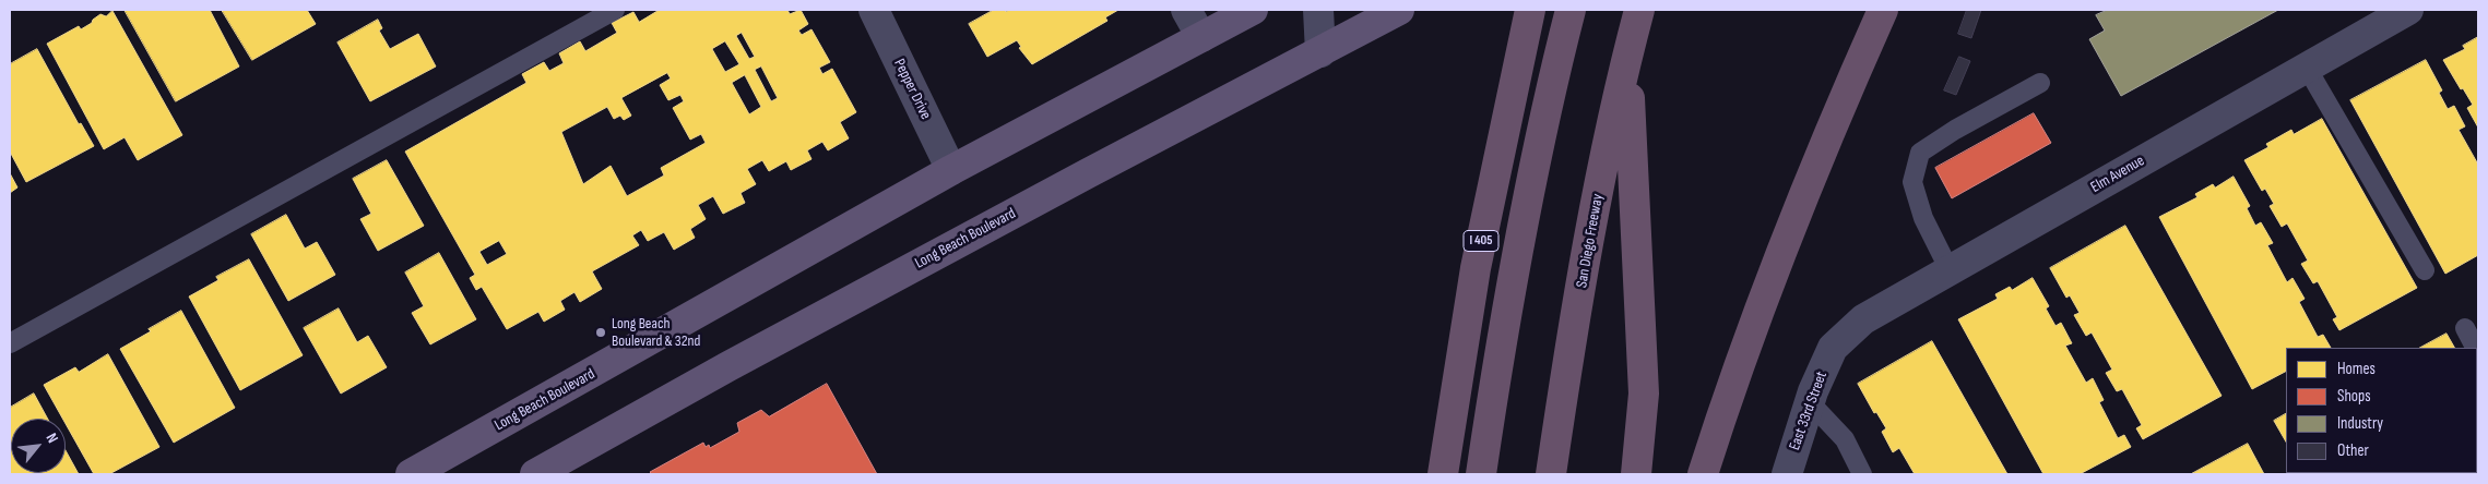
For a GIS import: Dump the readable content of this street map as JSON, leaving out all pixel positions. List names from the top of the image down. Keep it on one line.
{"streets":{"highway":["I 405","San Diego Freeway"],"main road":["Long Beach Boulevard"],"street":["Pepper Drive","Elm Avenue","East 33rd Street"]},"crossings":[["Pepper Drive","Long Beach Boulevard"],["Elm Avenue","East 33rd Street"]],"places":["Long Beach Boulevard & 32nd"],"legend":["Homes","Shops","Industry","Other"],"north":"top right"}
